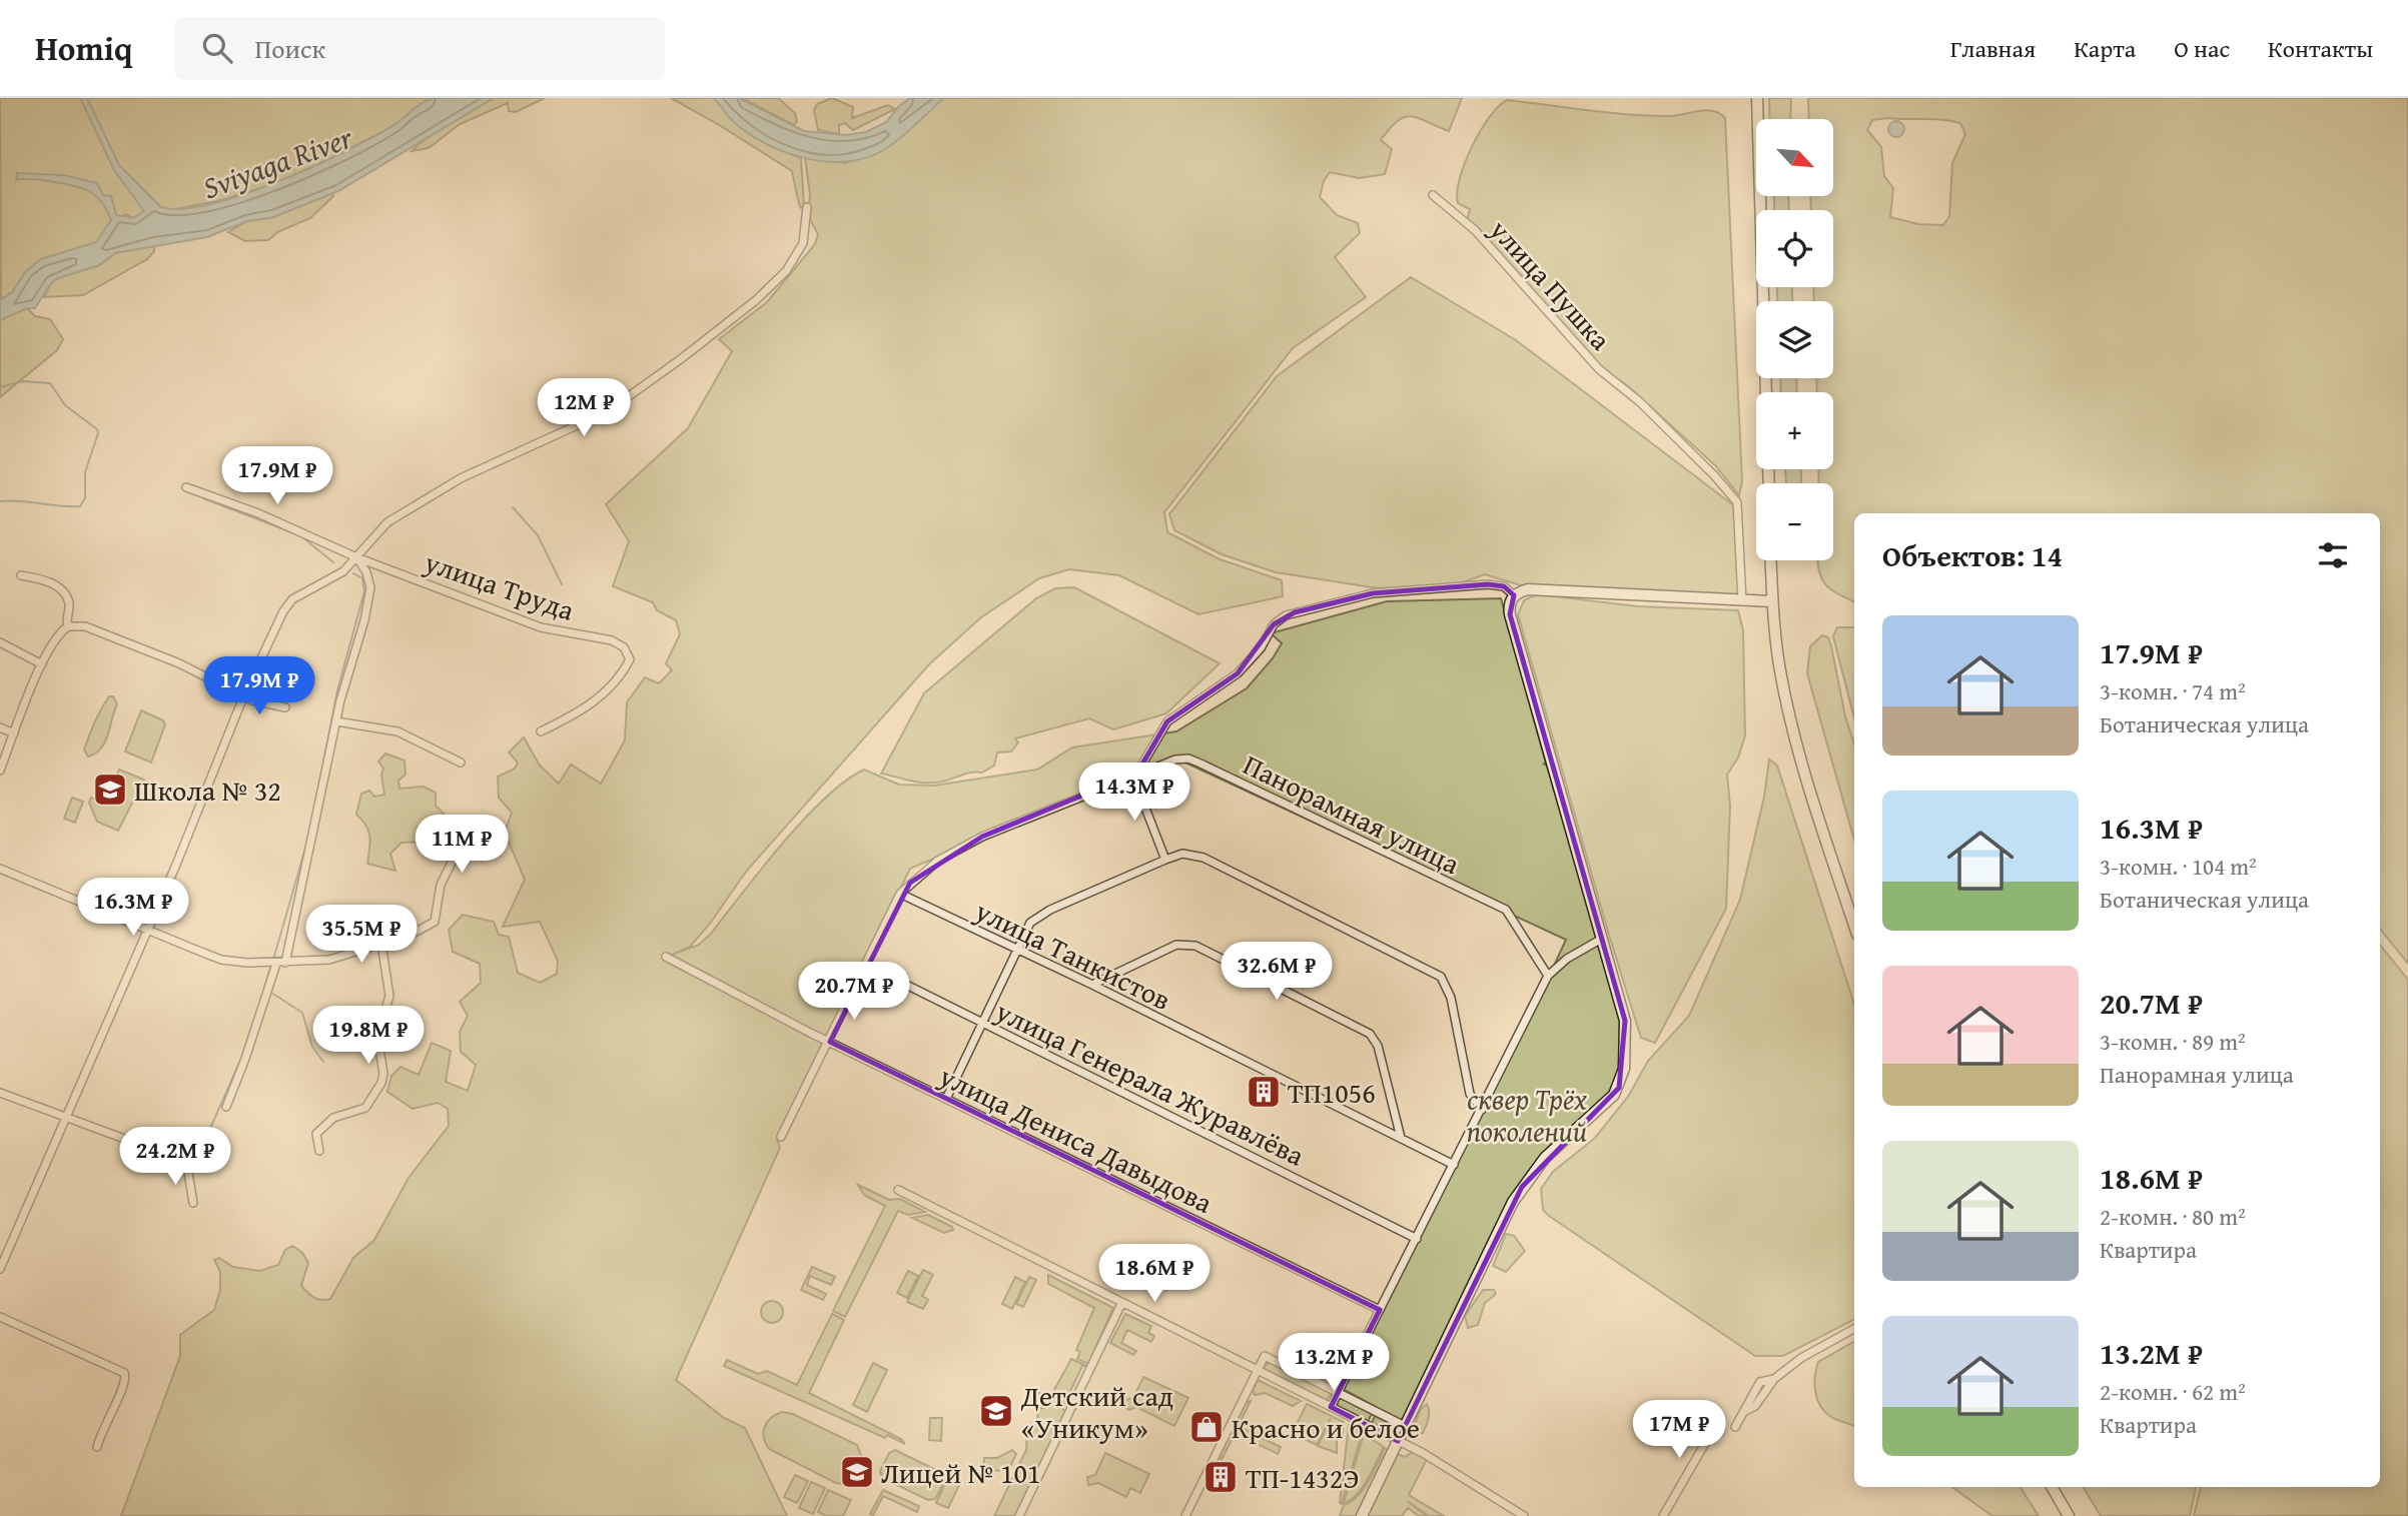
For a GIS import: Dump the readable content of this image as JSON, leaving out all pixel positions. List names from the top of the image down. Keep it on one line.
{"streets":{"street":["улица Пушка","улица Труда","Панорамная улица","улица Танкистов","улица Генерала Журавлёва","улица Дениса Давыдова"]},"crossings":[["Панорамная улица","улица Танкистов"],["Панорамная улица","улица Генерала Журавлёва"],["Панорамная улица","улица Дениса Давыдова"]],"water":["Sviyaga River"],"parks":["сквер Трёх поколений"],"places":{"school or university":["Школа № 32","Детский сад «Уникум»","Лицей № 101"],"building":["ТП1056","ТП-1432Э"],"shop":["Красно и белое"]},"north":"bottom right","page":{"header":"Homiq","search":"Поиск","nav":["Главная","Карта","О нас","Контакты"],"map_buttons":["+","−"],"price":["12M ₽","17.9M ₽","17.9M ₽","14.3M ₽","11M ₽","16.3M ₽","35.5M ₽","32.6M ₽","20.7M ₽","19.8M ₽","24.2M ₽","18.6M ₽","13.2M ₽","17M ₽"],"heading":"Объектов: 14","list":[{"name":"17.9M ₽","note":"3-комн. · 74 m² · Ботаническая улица"},{"name":"16.3M ₽","note":"3-комн. · 104 m² · Ботаническая улица"},{"name":"20.7M ₽","note":"3-комн. · 89 m² · Панорамная улица"},{"name":"18.6M ₽","note":"2-комн. · 80 m² · Квартира"},{"name":"13.2M ₽","note":"2-комн. · 62 m² · Квартира"}]}}
